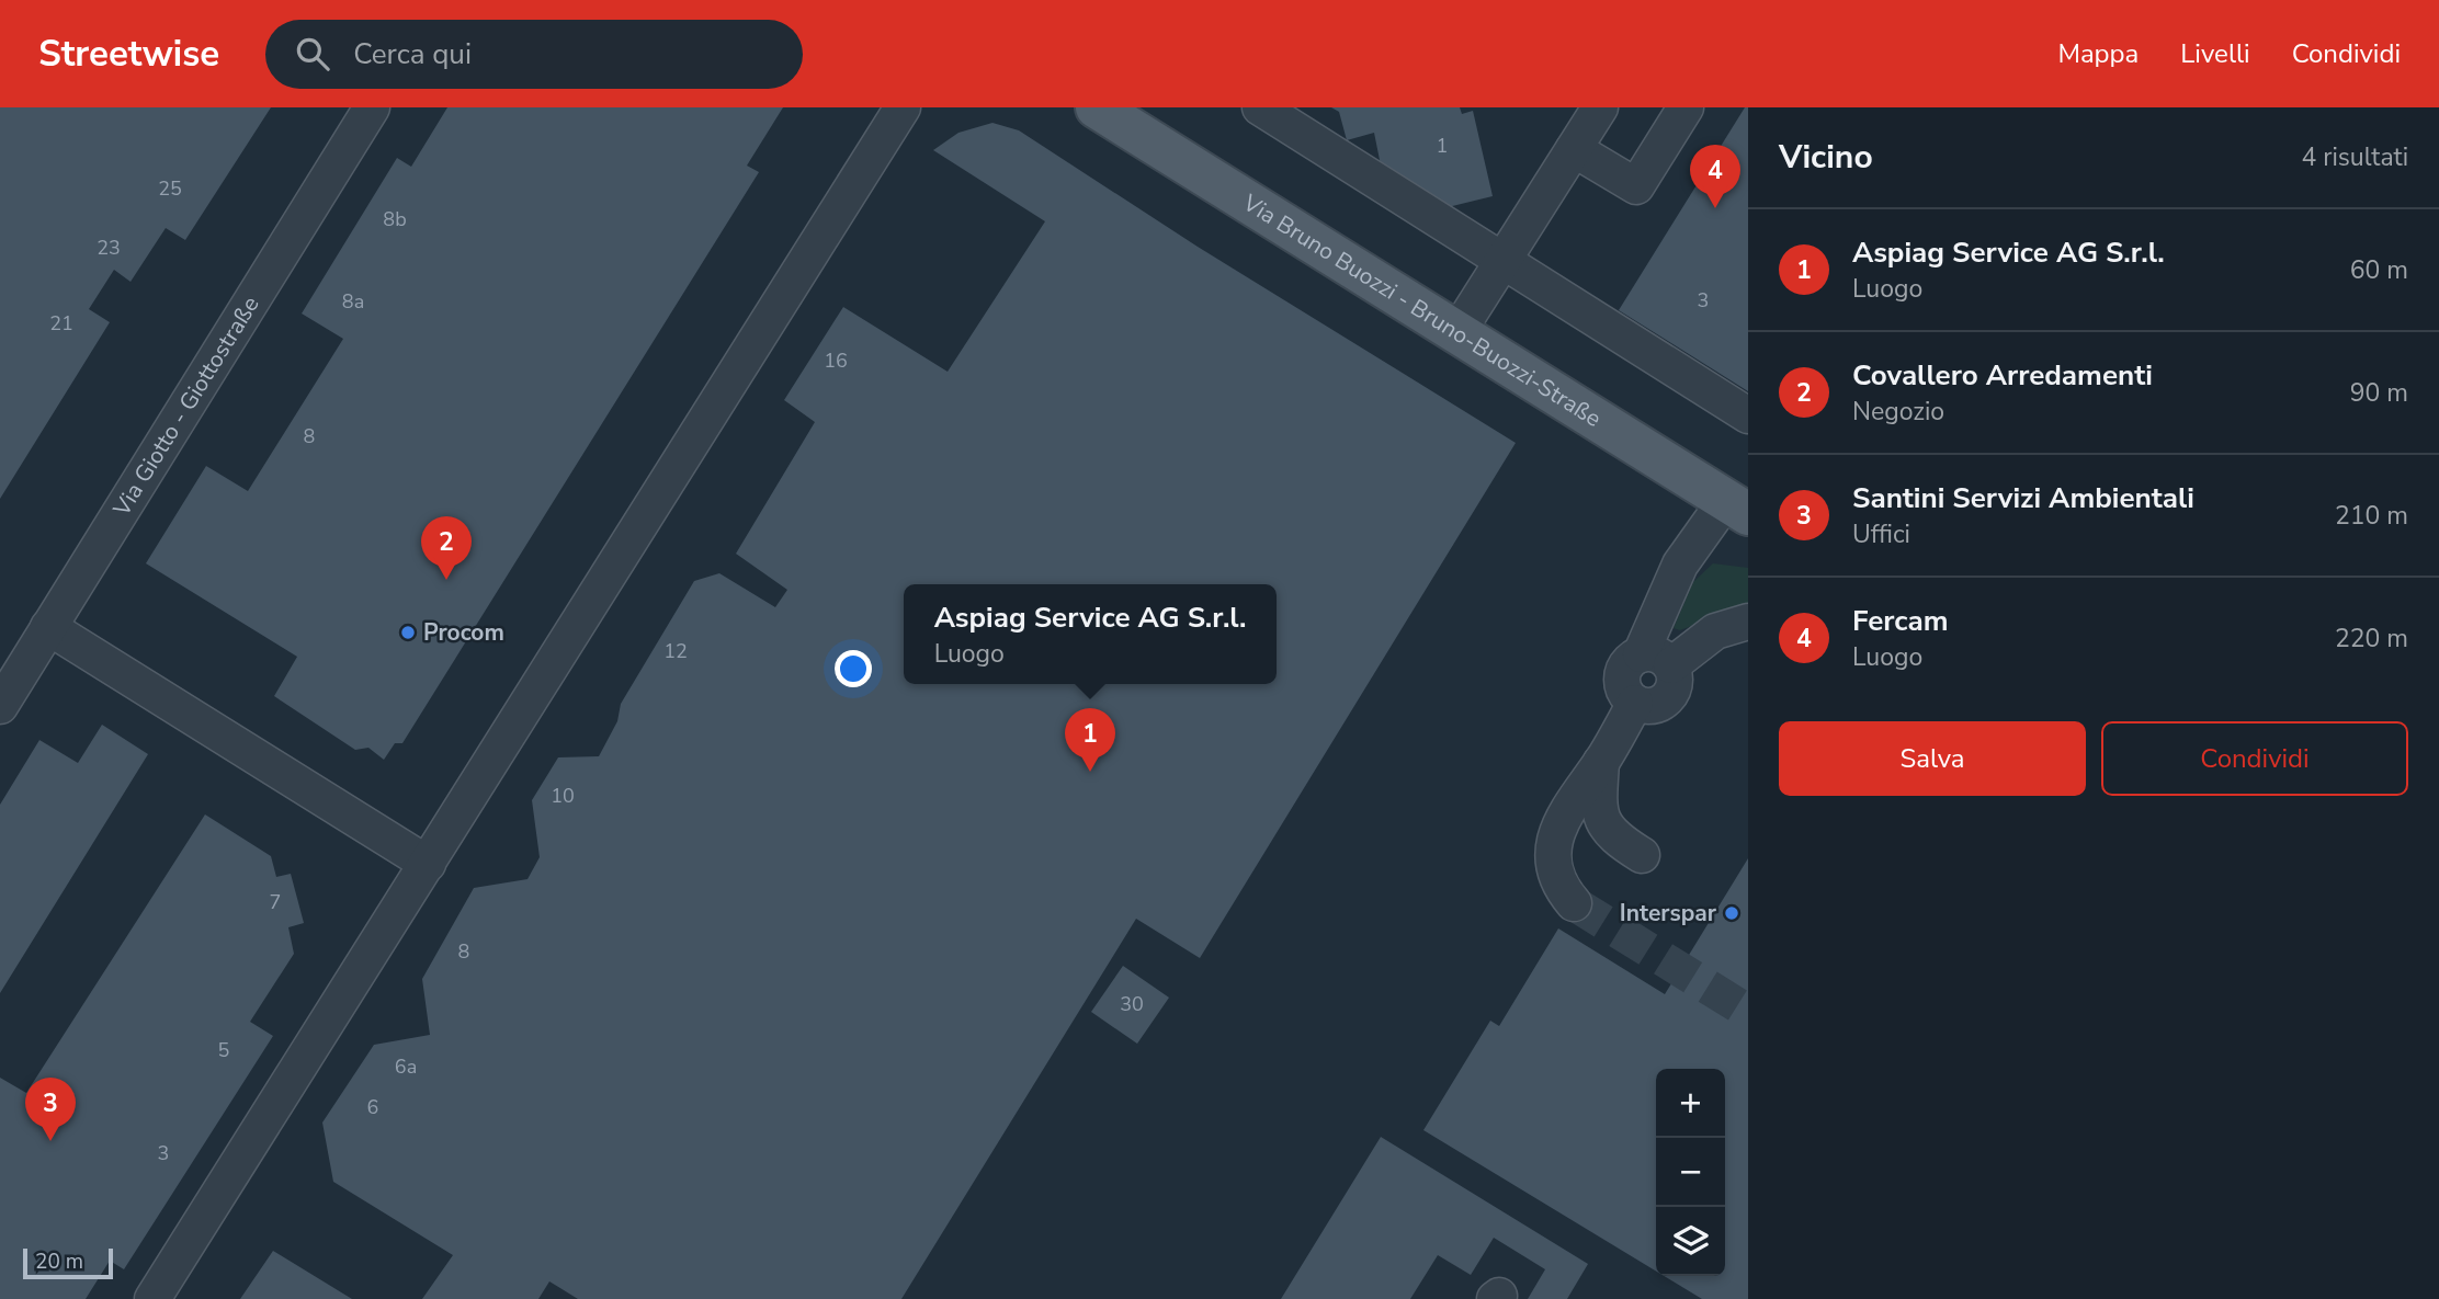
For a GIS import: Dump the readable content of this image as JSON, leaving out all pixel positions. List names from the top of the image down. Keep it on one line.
{"streets":{"main road":["Via Bruno Buozzi - Bruno-Buozzi-Straße"],"street":["Via Giotto - Giottostraße"]},"places":["Procom","Interspar"],"house_numbers":["1","25","8b","23","3","8a","21","16","8","12","10","7","8","30","5","6a","6","3"],"scale_bar":"20 m","page":{"header":"Streetwise","search":"Cerca qui","nav":["Mappa","Livelli","Condividi"],"heading":["Vicino","4 risultati"],"pins":["4","2","1","3"],"list":[{"mark":"1","name":"Aspiag Service AG S.r.l.","note":"Luogo","value":"60 m"},{"mark":"2","name":"Covallero Arredamenti","note":"Negozio","value":"90 m"},{"mark":"3","name":"Santini Servizi Ambientali","note":"Uffici","value":"210 m"},{"mark":"4","name":"Fercam","note":"Luogo","value":"220 m"}],"popup":["Aspiag Service AG S.r.l.","Luogo"],"buttons":["Salva","Condividi"],"map_buttons":["+","−"],"scale":"20 m"}}
